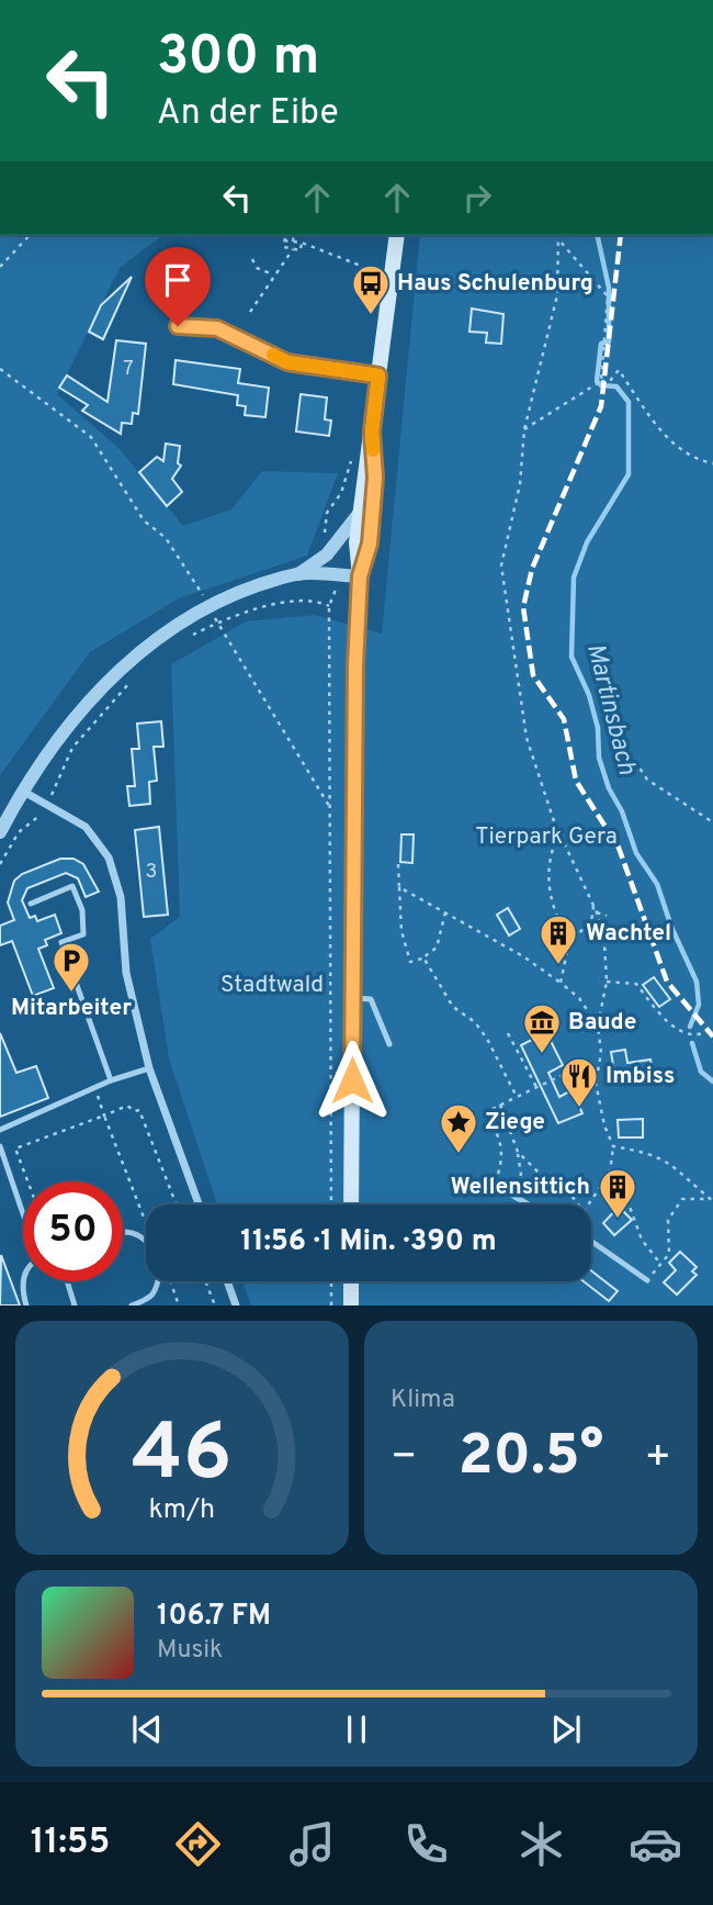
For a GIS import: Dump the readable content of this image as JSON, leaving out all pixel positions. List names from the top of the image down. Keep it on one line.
{"water":["Martinsbach"],"parks":["Tierpark Gera","Stadtwald"],"places":{"bus stop":["Haus Schulenburg"],"building":["Wachtel","Wellensittich"],"parking":["Mitarbeiter"],"museum":["Baude"],"restaurant":["Imbiss"],"place":["Ziege"]},"house_numbers":["7","3"],"page":{"turn":["300 m","An der Eibe"],"limit":"50","trip":"11:56 · 1 Min. · 390 m","tile":"Klima","heat":["−","20.5°","+"],"song":["106.7 FM","Musik"],"tabs":"11:55","gauge":["46","km/h"]}}
